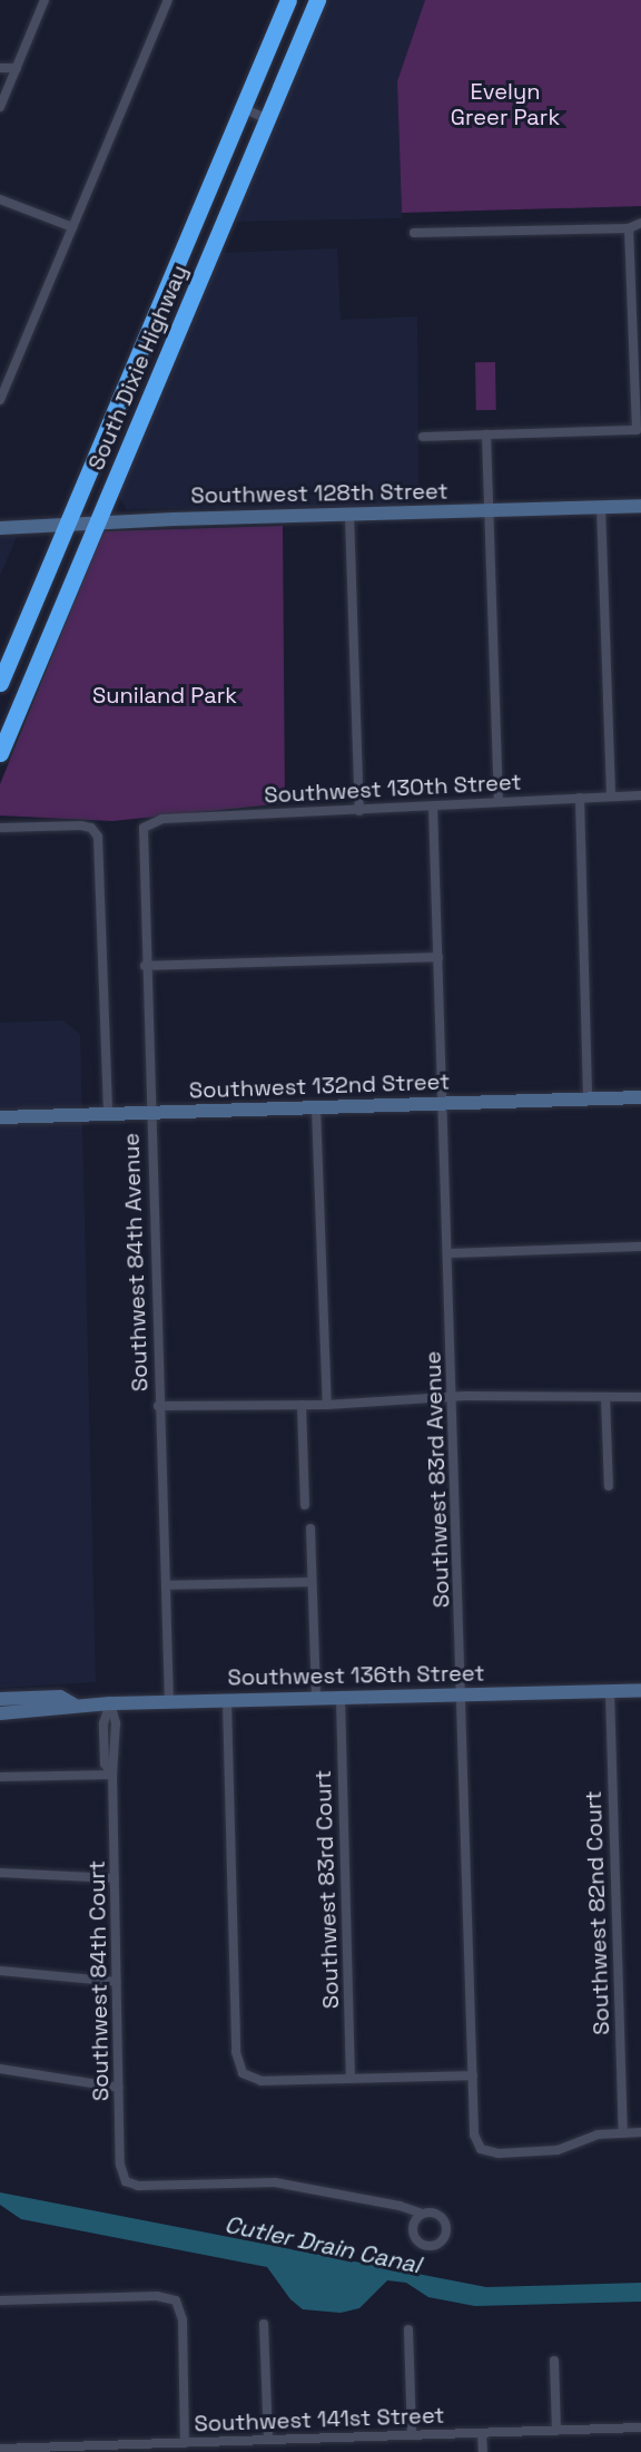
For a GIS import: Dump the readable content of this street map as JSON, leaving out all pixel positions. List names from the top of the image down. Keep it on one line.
{"streets":{"highway":["South Dixie Highway"],"street":["Southwest 128th Street","Southwest 130th Street","Southwest 132nd Street","Southwest 84th Avenue","Southwest 83rd Avenue","Southwest 136th Street","Southwest 83rd Court","Southwest 82nd Court","Southwest 84th Court","Southwest 141st Street"]},"crossings":[["South Dixie Highway","Southwest 128th Street"],["Southwest 130th Street","Southwest 84th Avenue"],["Southwest 130th Street","Southwest 83rd Avenue"],["Southwest 132nd Street","Southwest 84th Avenue"],["Southwest 132nd Street","Southwest 83rd Avenue"],["Southwest 84th Avenue","Southwest 136th Street"],["Southwest 83rd Avenue","Southwest 136th Street"],["Southwest 83rd Avenue","Southwest 82nd Court"],["Southwest 136th Street","Southwest 83rd Court"],["Southwest 136th Street","Southwest 82nd Court"],["Southwest 136th Street","Southwest 84th Court"]],"water":["Cutler Drain Canal"],"parks":["Evelyn Greer Park","Suniland Park"]}
